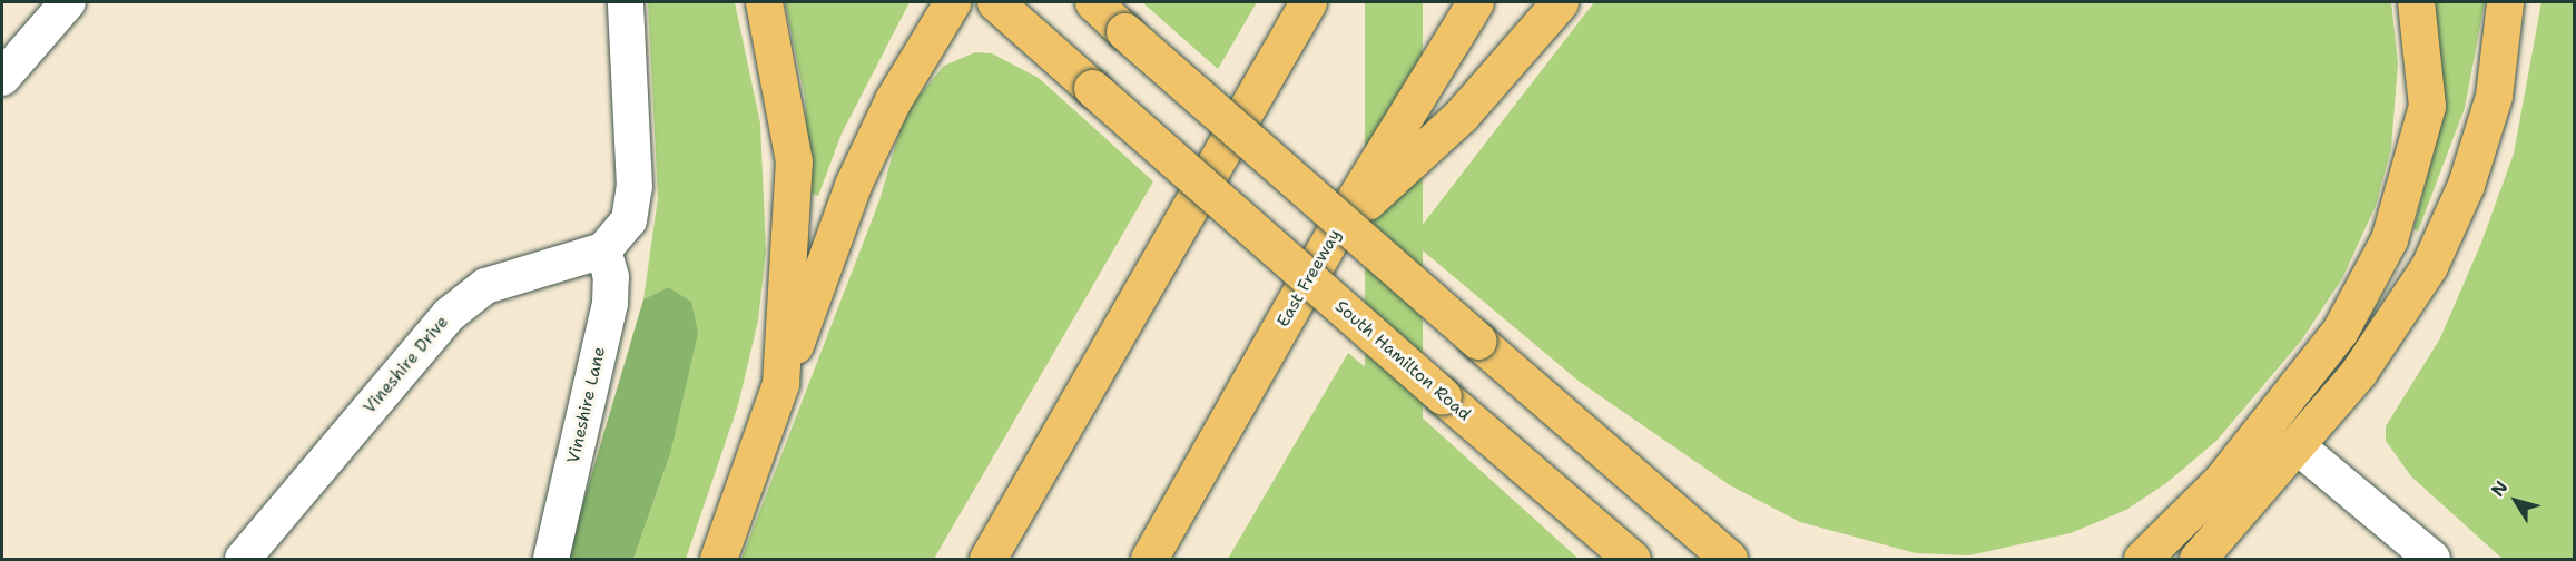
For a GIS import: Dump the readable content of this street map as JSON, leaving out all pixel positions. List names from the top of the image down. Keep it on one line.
{"streets":{"main road":["East Freeway","South Hamilton Road"],"street":["Vineshire Drive","Vineshire Lane"]},"crossings":[["Vineshire Drive","Vineshire Lane"]],"north":"top left"}
